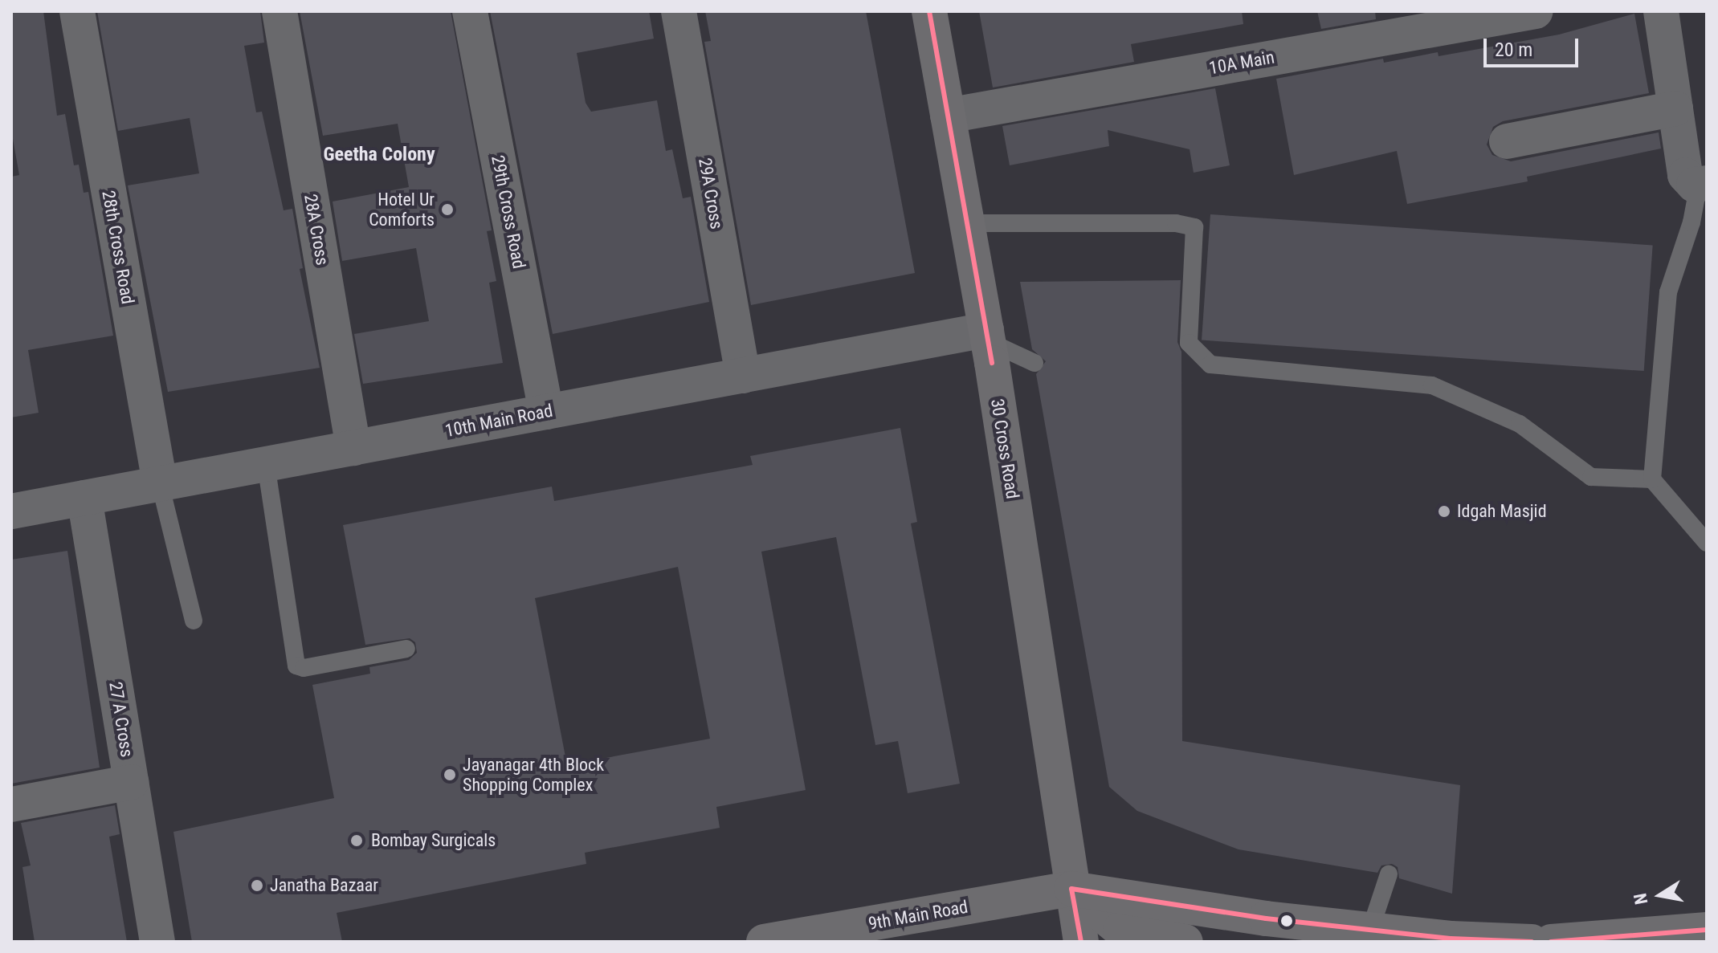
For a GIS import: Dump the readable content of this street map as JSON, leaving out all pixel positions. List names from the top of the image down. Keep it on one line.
{"streets":{"main road":["30 Cross Road","9th Main Road"],"street":["10A Main","29A Cross","29th Cross Road","28A Cross","28th Cross Road","10th Main Road","27 A Cross"]},"crossings":[["10A Main","30 Cross Road"],["29A Cross","10th Main Road"],["29th Cross Road","10th Main Road"],["28A Cross","10th Main Road"],["28th Cross Road","10th Main Road"],["10th Main Road","30 Cross Road"],["10th Main Road","27 A Cross"],["30 Cross Road","9th Main Road"]],"districts":["Geetha Colony"],"places":["Hotel Ur Comforts","Idgah Masjid","Jayanagar 4th Block Shopping Complex","Bombay Surgicals","Janatha Bazaar"],"scale_bar":"20 m","north":"left"}
